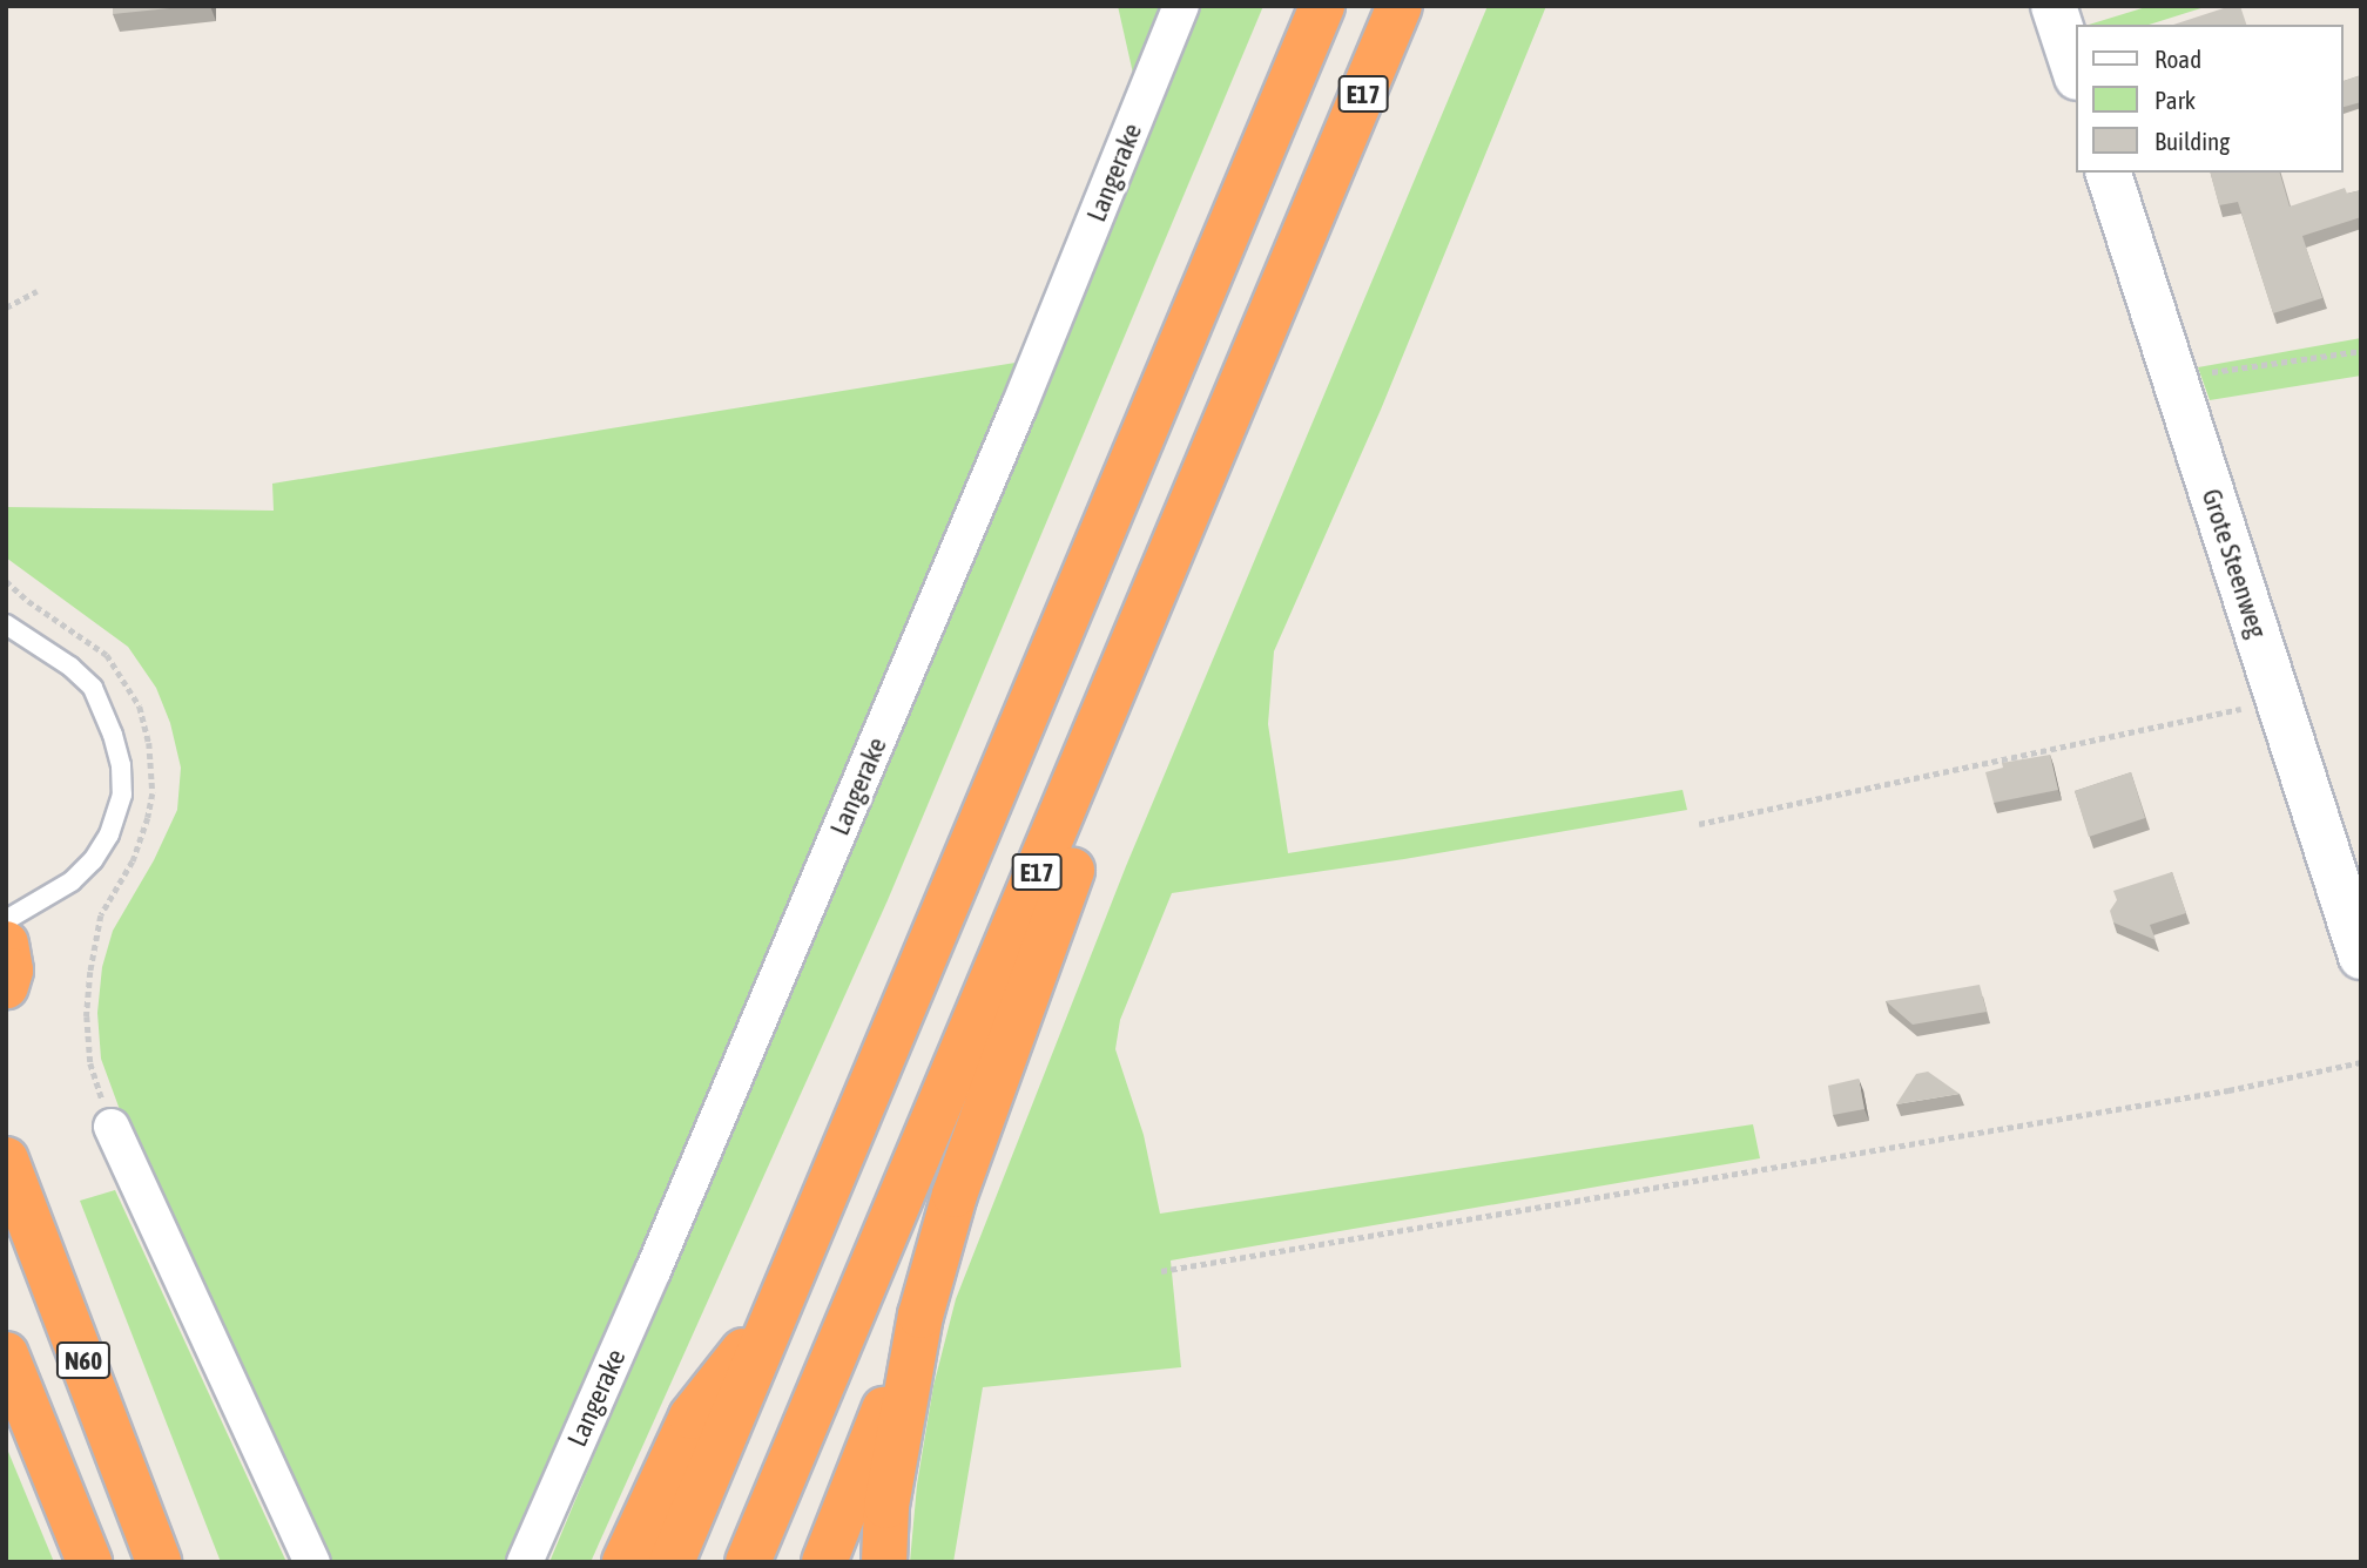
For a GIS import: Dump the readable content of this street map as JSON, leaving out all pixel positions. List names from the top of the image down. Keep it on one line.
{"streets":{"highway":["E17","N60"],"street":["Langerake","Grote Steenweg"]},"legend":["Road","Park","Building"]}
